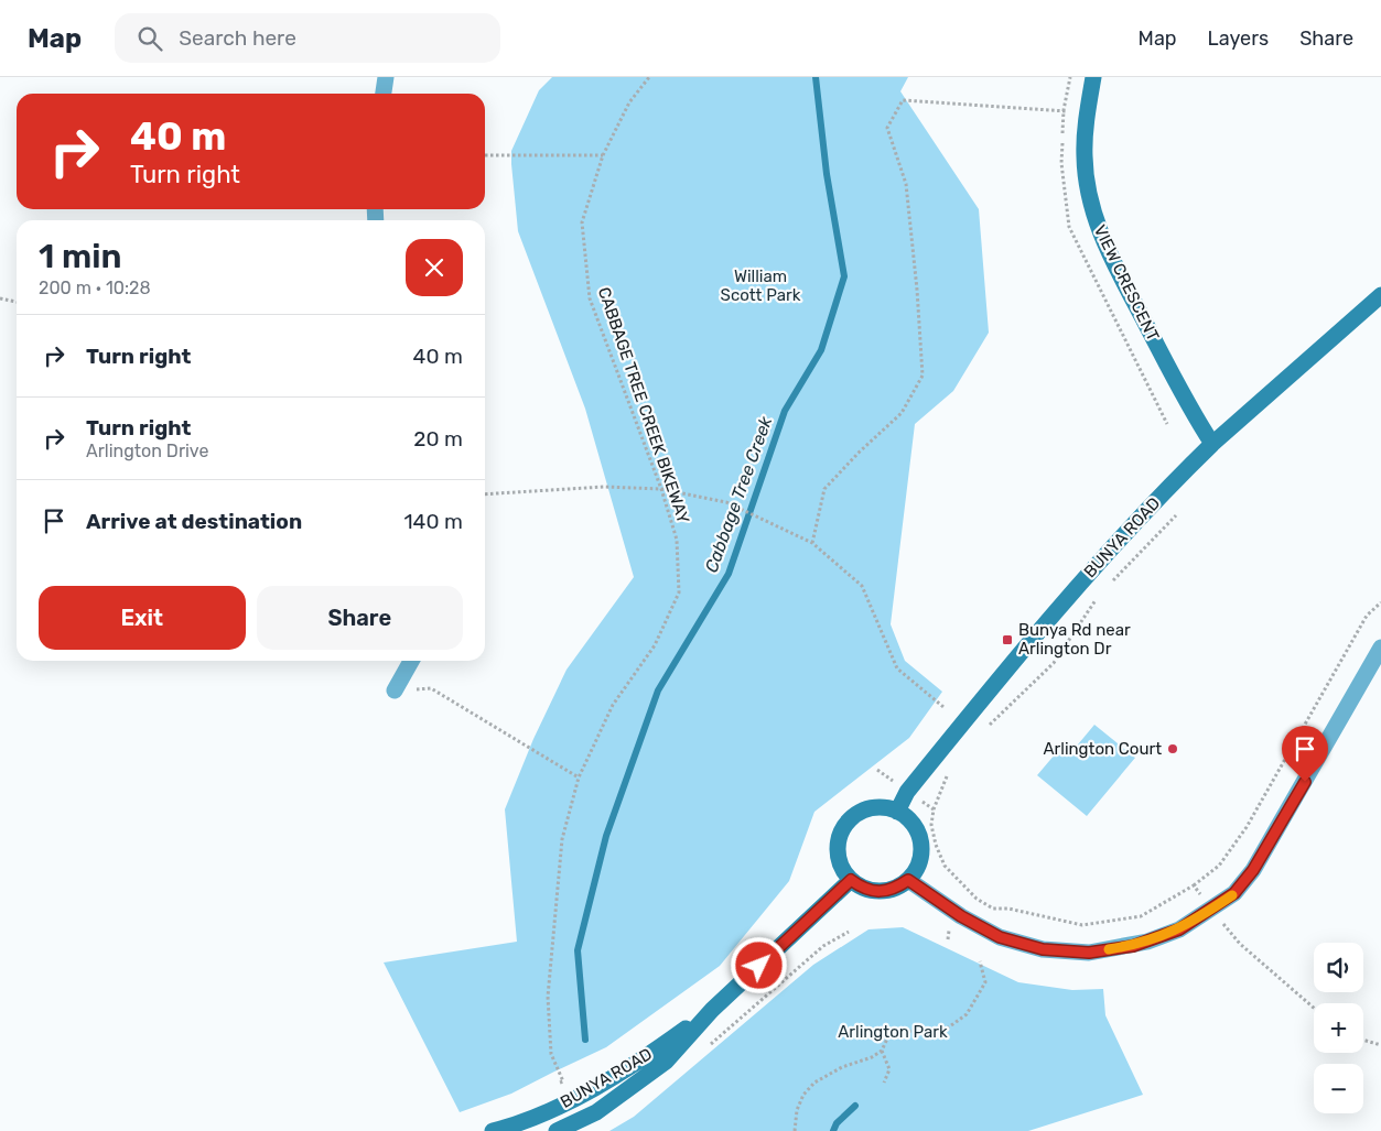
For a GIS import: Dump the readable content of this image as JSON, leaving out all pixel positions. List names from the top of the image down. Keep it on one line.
{"streets":{"street":["VIEW CRESCENT","BUNYA ROAD"],"path":["CABBAGE TREE CREEK BIKEWAY"]},"crossings":[["VIEW CRESCENT","BUNYA ROAD"]],"water":["Cabbage Tree Creek"],"parks":["William Scott Park","Arlington Park"],"places":{"transit":["Bunya Rd near Arlington Dr"],"other":["Arlington Court"]},"page":{"header":"Map","search":"Search here","nav":["Map","Layers","Share"],"turn":["40 m","Turn right"],"heading":["1 min","200 m · 10:28"],"list":[{"name":"Turn right","value":"40 m"},{"name":"Turn right","note":"Arlington Drive","value":"20 m"},{"name":"Arrive at destination","value":"140 m"}],"buttons":["Exit","Share"],"map_buttons":["+","−"]}}
